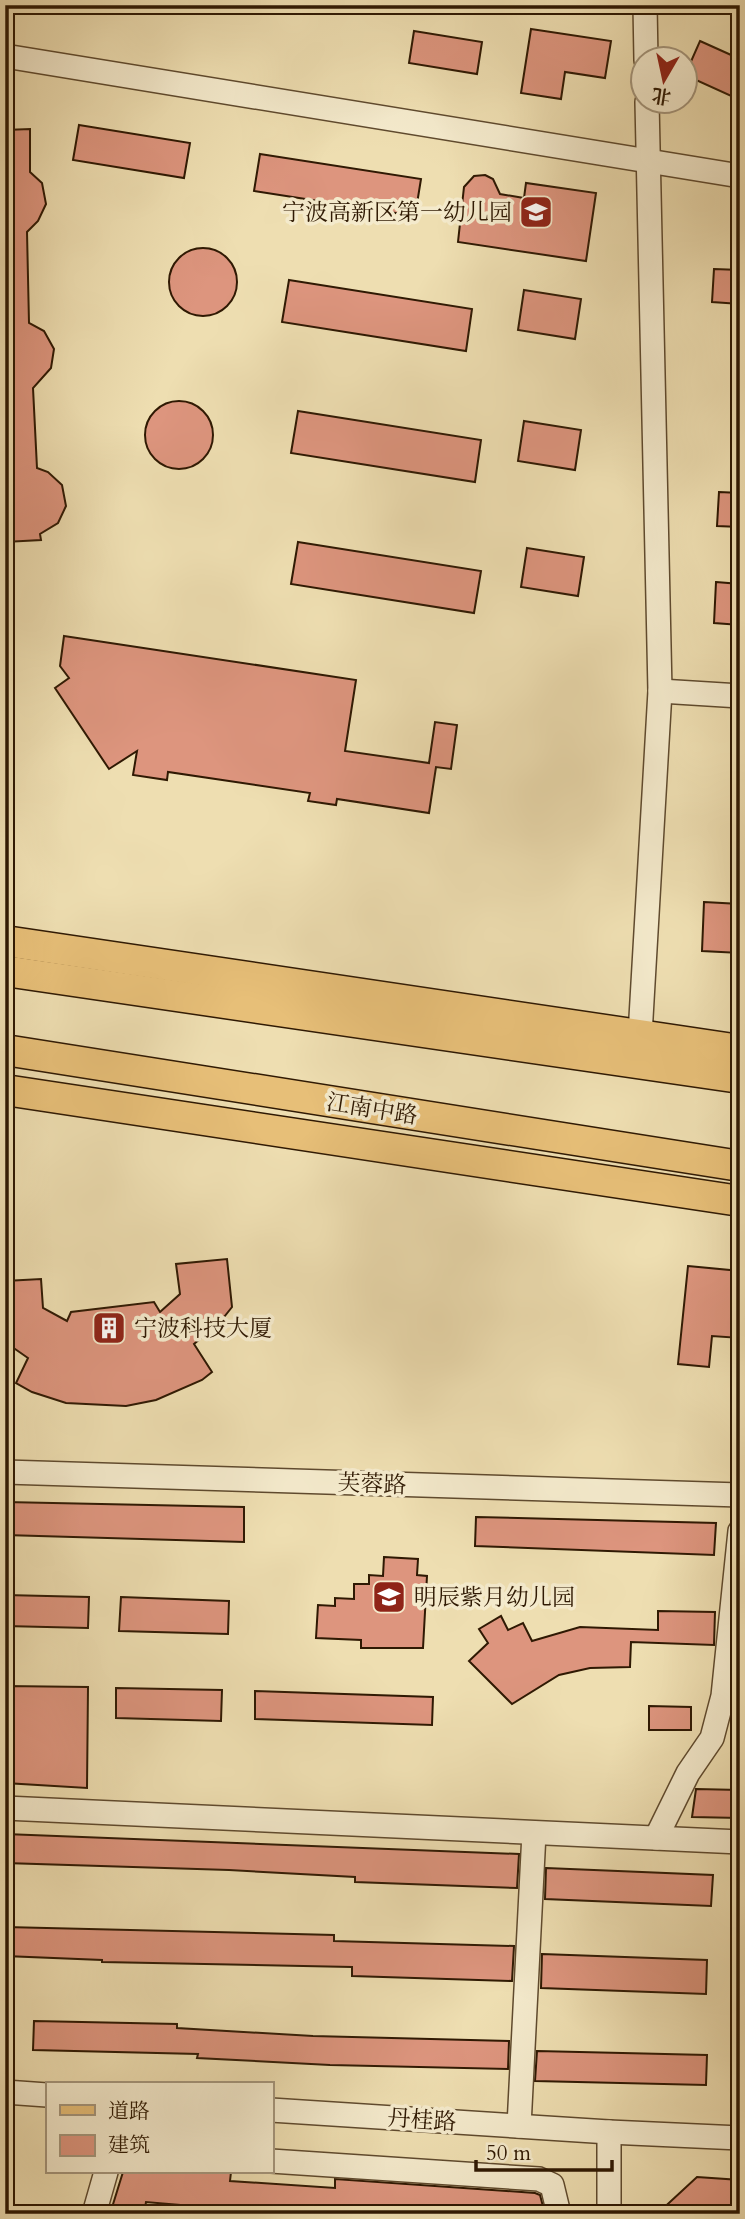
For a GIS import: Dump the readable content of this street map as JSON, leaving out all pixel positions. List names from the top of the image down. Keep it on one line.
{"streets":{"main road":["江南中路"],"street":["芙蓉路","丹桂路"]},"places":{"school or university":["宁波高新区第一幼儿园","明辰紫月幼儿园"],"building":["宁波科技大厦"]},"legend":["道路","建筑"],"scale_bar":"50 m","north":"bottom"}
